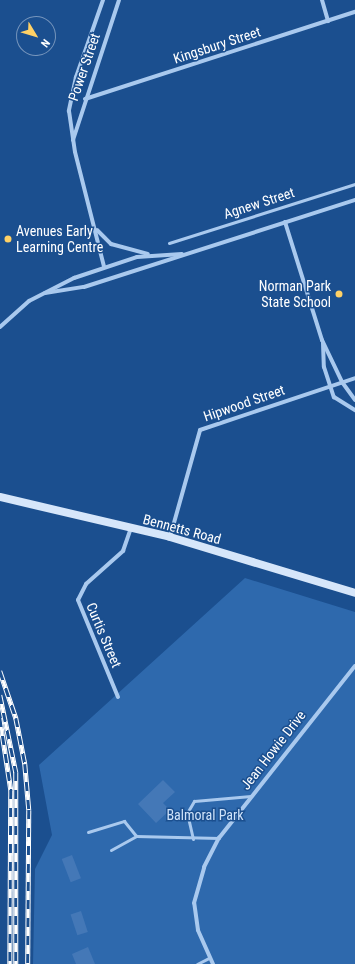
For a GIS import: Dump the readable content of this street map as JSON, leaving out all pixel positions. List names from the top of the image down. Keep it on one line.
{"streets":{"main road":["Bennetts Road"],"street":["Kingsbury Street","Power Street","Agnew Street","Hipwood Street","Curtis Street","Jean Howie Drive"]},"crossings":[["Kingsbury Street","Power Street"],["Power Street","Agnew Street"],["Hipwood Street","Bennetts Road"],["Bennetts Road","Curtis Street"]],"parks":["Balmoral Park"],"places":["Avenues Early Learning Centre","Norman Park State School"],"north":"bottom right"}
